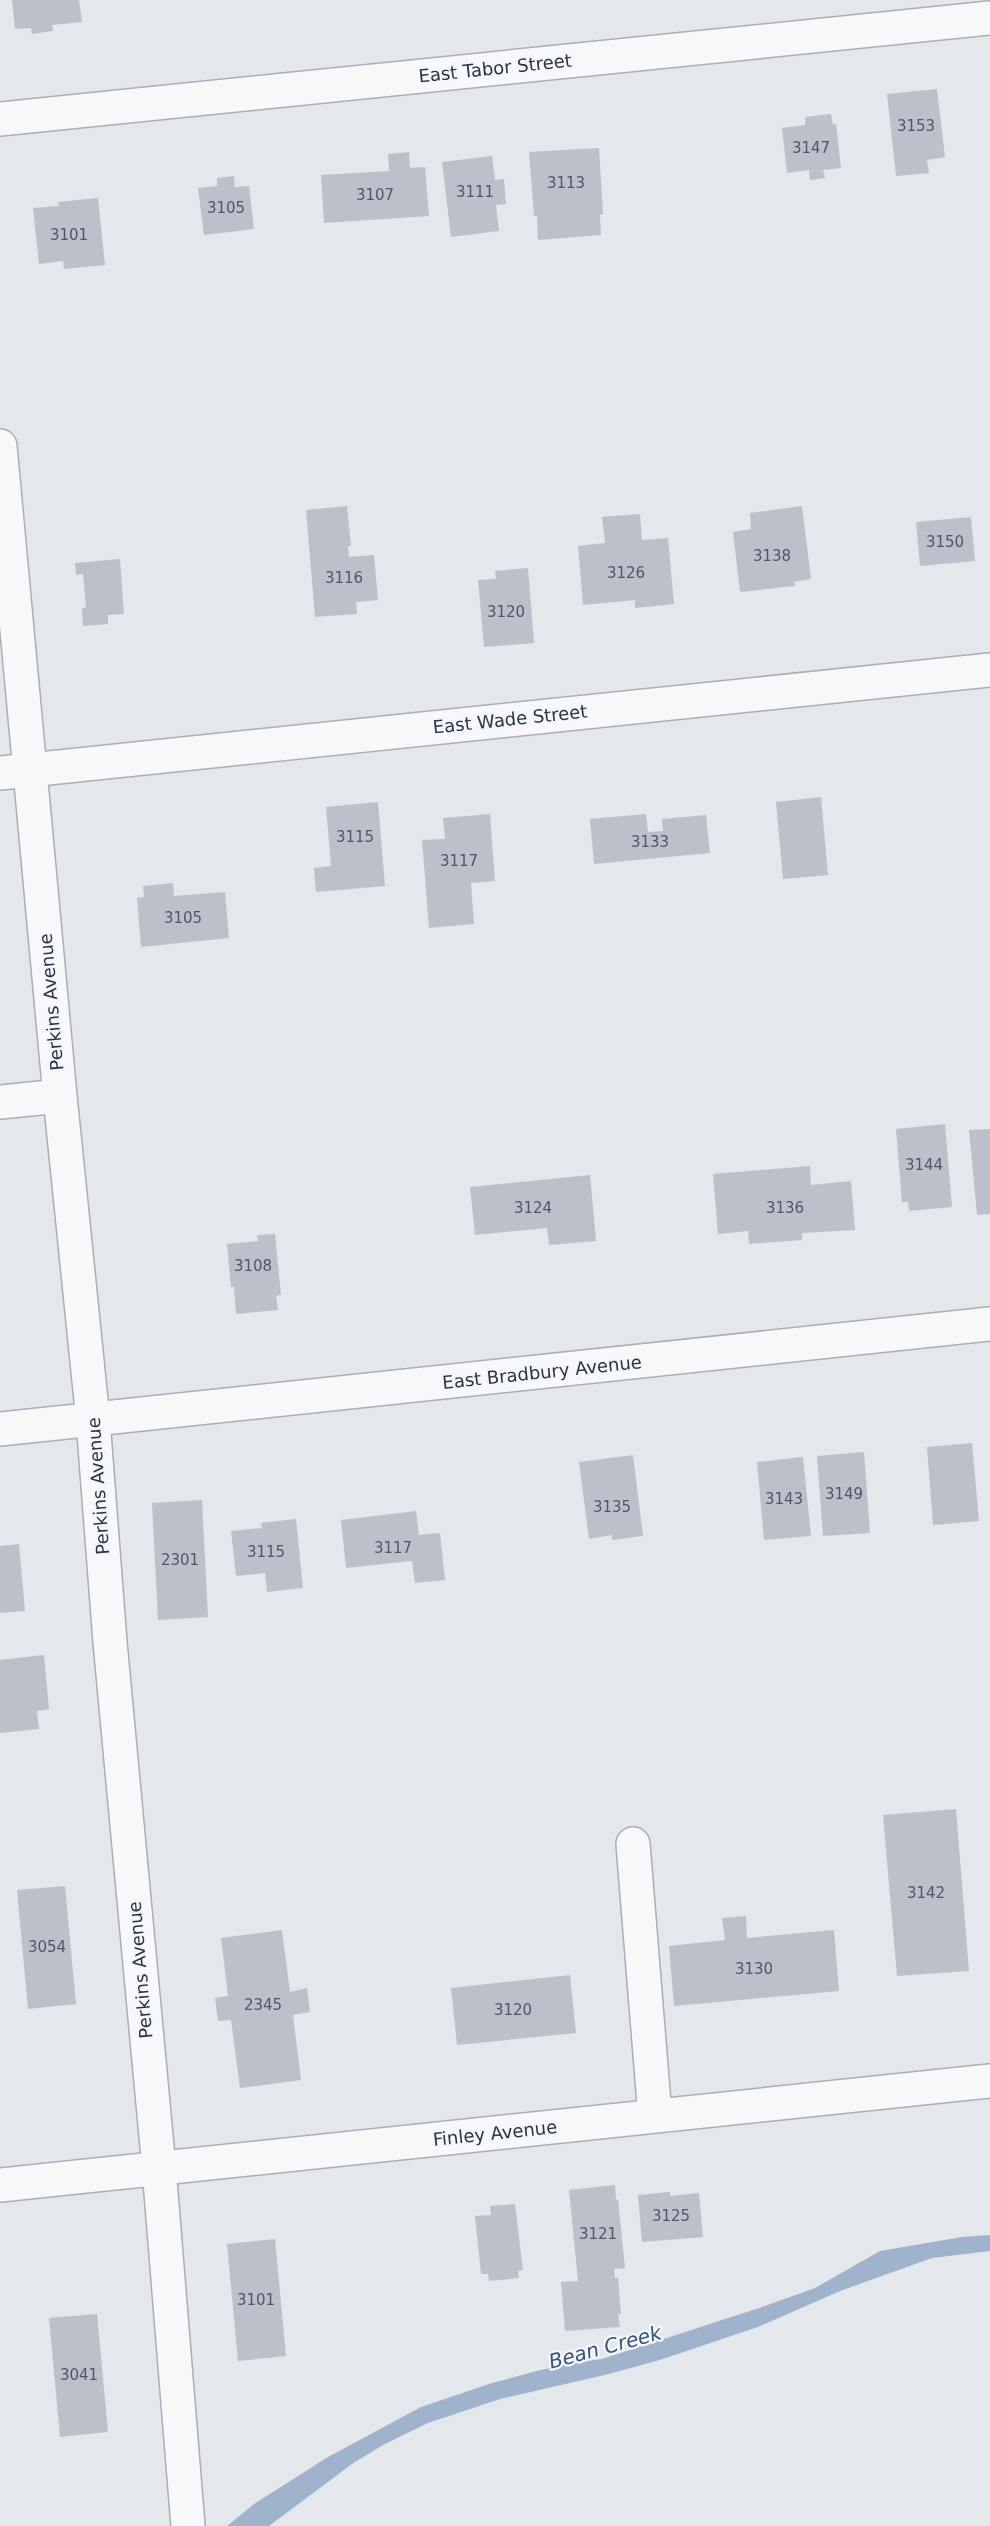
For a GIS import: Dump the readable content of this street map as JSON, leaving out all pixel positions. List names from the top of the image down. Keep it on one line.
{"streets":{"street":["East Tabor Street","East Wade Street","Perkins Avenue","East Bradbury Avenue","Finley Avenue"]},"crossings":[["East Wade Street","Perkins Avenue"],["Perkins Avenue","East Bradbury Avenue"],["Perkins Avenue","Finley Avenue"]],"water":["Bean Creek"],"house_numbers":["3153","3147","3113","3111","3107","3105","3101","3150","3138","3126","3116","3120","3115","3133","3117","3105","3144","3124","3136","3108","3149","3143","3135","3117","3115","2301","3142","3054","3130","2345","3120","3125","3121","3101","3041"]}
